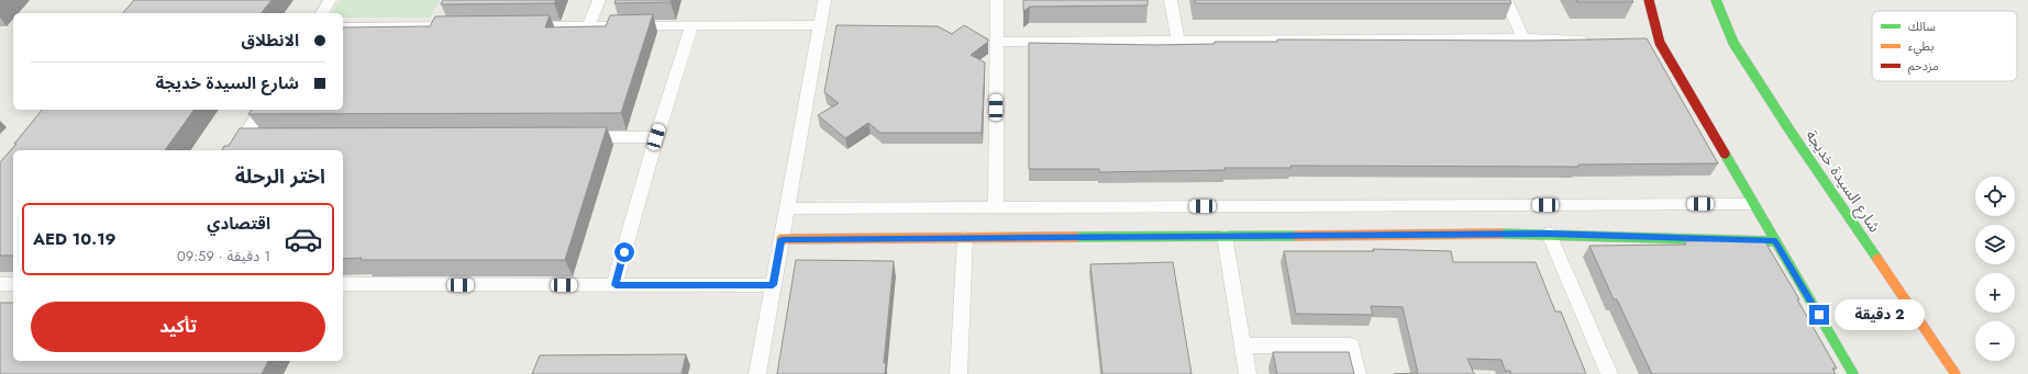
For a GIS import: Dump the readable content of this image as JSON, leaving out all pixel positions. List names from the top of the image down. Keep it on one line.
{"streets":{"street":["شارع السيدة خديجة"]},"legend":["سالك","بطيء","مزدحم"],"page":{"banner":["الانطلاق","شارع السيدة خديجة"],"heading":"اختر الرحلة","map_buttons":["+","−"],"list":[{"name":"اقتصادي","note":"1 دقيقة · 09:59","value":"AED 10.19"}],"buttons":"تأكيد","bubble":"2 دقيقة"}}
